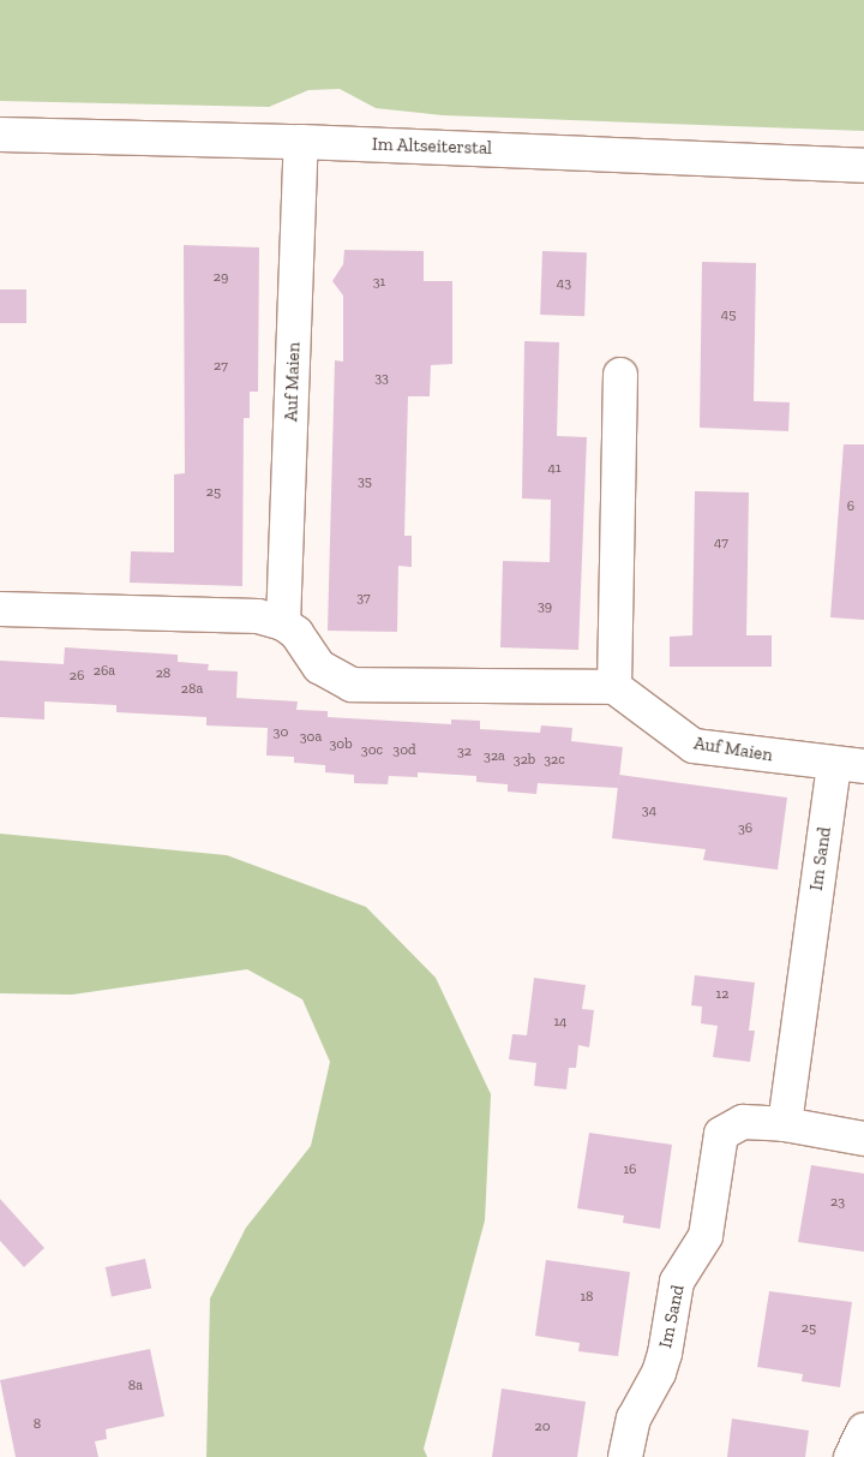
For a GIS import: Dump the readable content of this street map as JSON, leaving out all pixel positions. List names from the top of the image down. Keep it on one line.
{"streets":{"street":["Im Altseiterstal","Auf Maien","Im Sand"]},"crossings":[["Im Altseiterstal","Auf Maien"],["Auf Maien","Im Sand"]],"house_numbers":["29","31","43","45","27","33","41","35","25","6","47","37","39","26a","28","26","28a","30","30a","30b","30c","30d","32","32a","32b","32c","34","36","12","14","16","23","18","25","8a","8","20"]}
